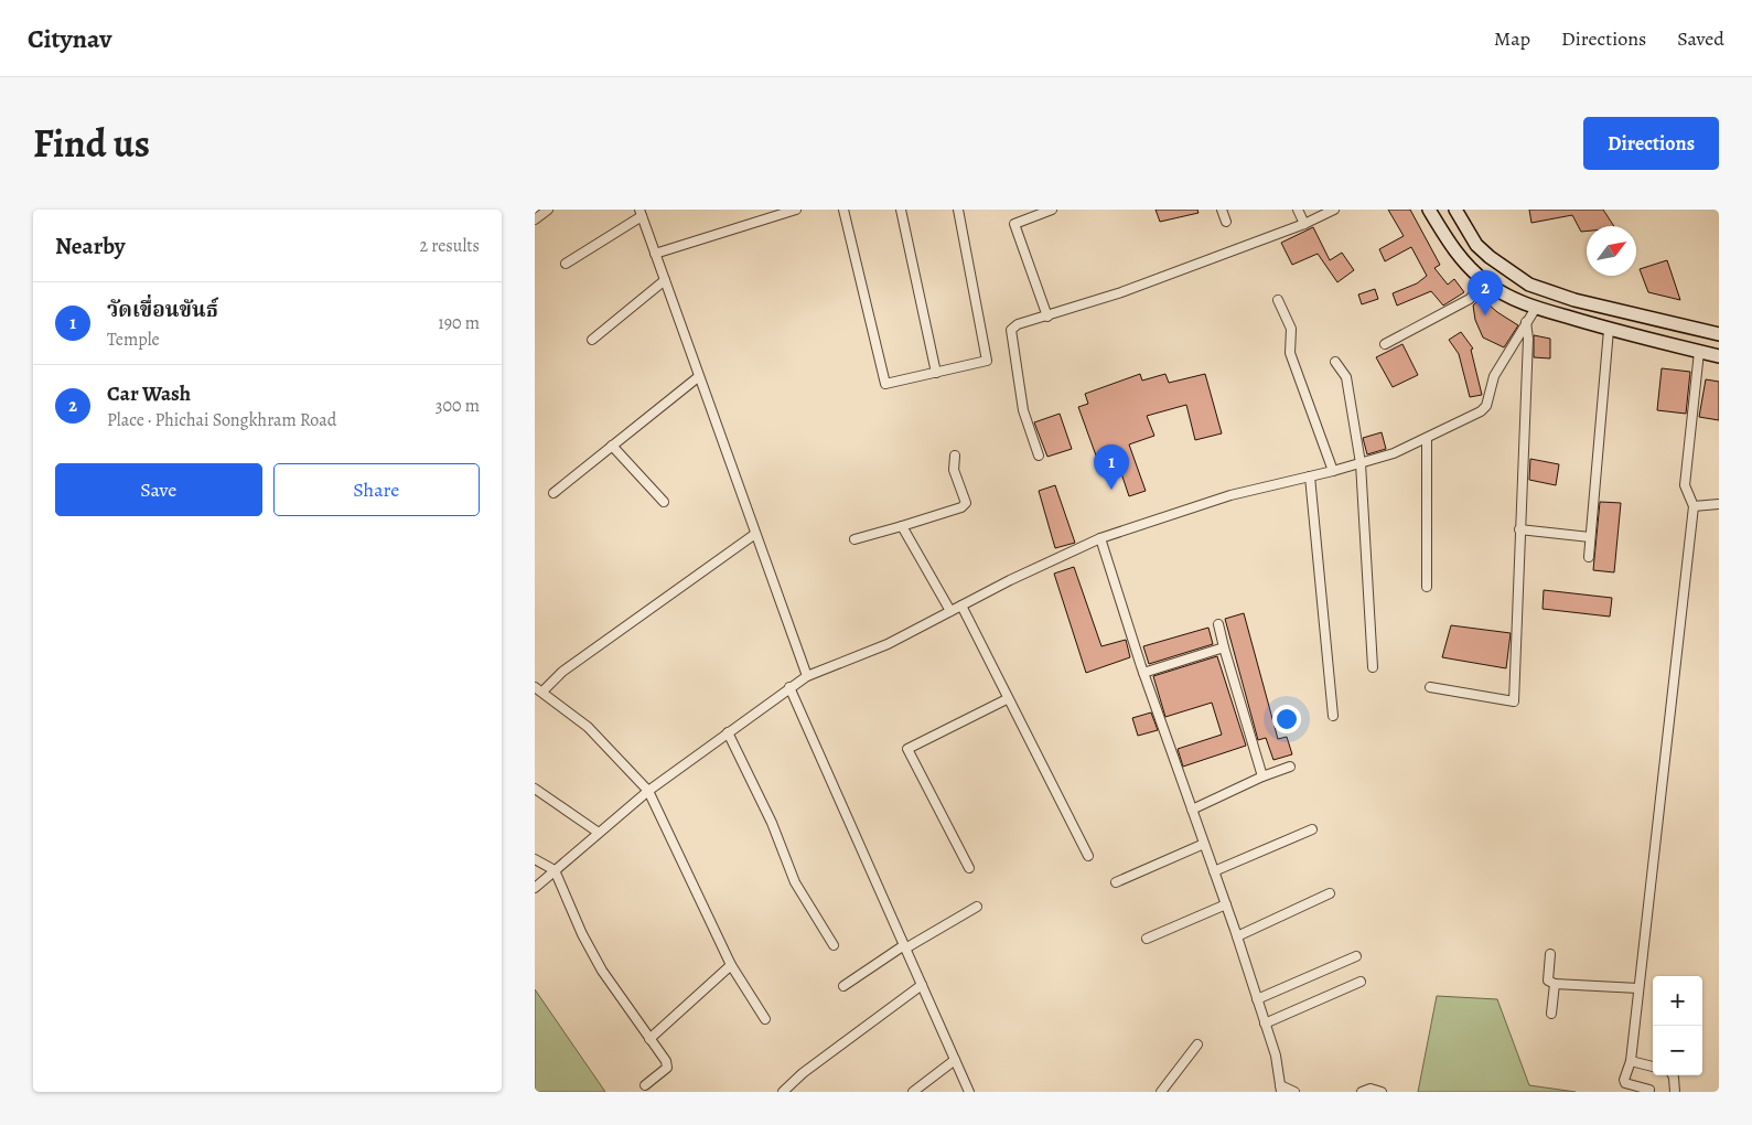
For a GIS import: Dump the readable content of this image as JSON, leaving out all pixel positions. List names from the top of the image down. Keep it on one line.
{"north":"top right","page":{"header":"Citynav","nav":["Map","Directions","Saved"],"title":"Find us","buttons":["Directions",["Save","Share"]],"heading":["Nearby","2 results"],"pins":["2","1"],"list":[{"mark":"1","name":"วัดเขื่อนขันธ์","note":"Temple","value":"190 m"},{"mark":"2","name":"Car Wash","note":"Place · Phichai Songkhram Road","value":"300 m"}],"map_buttons":["+","−"]}}
